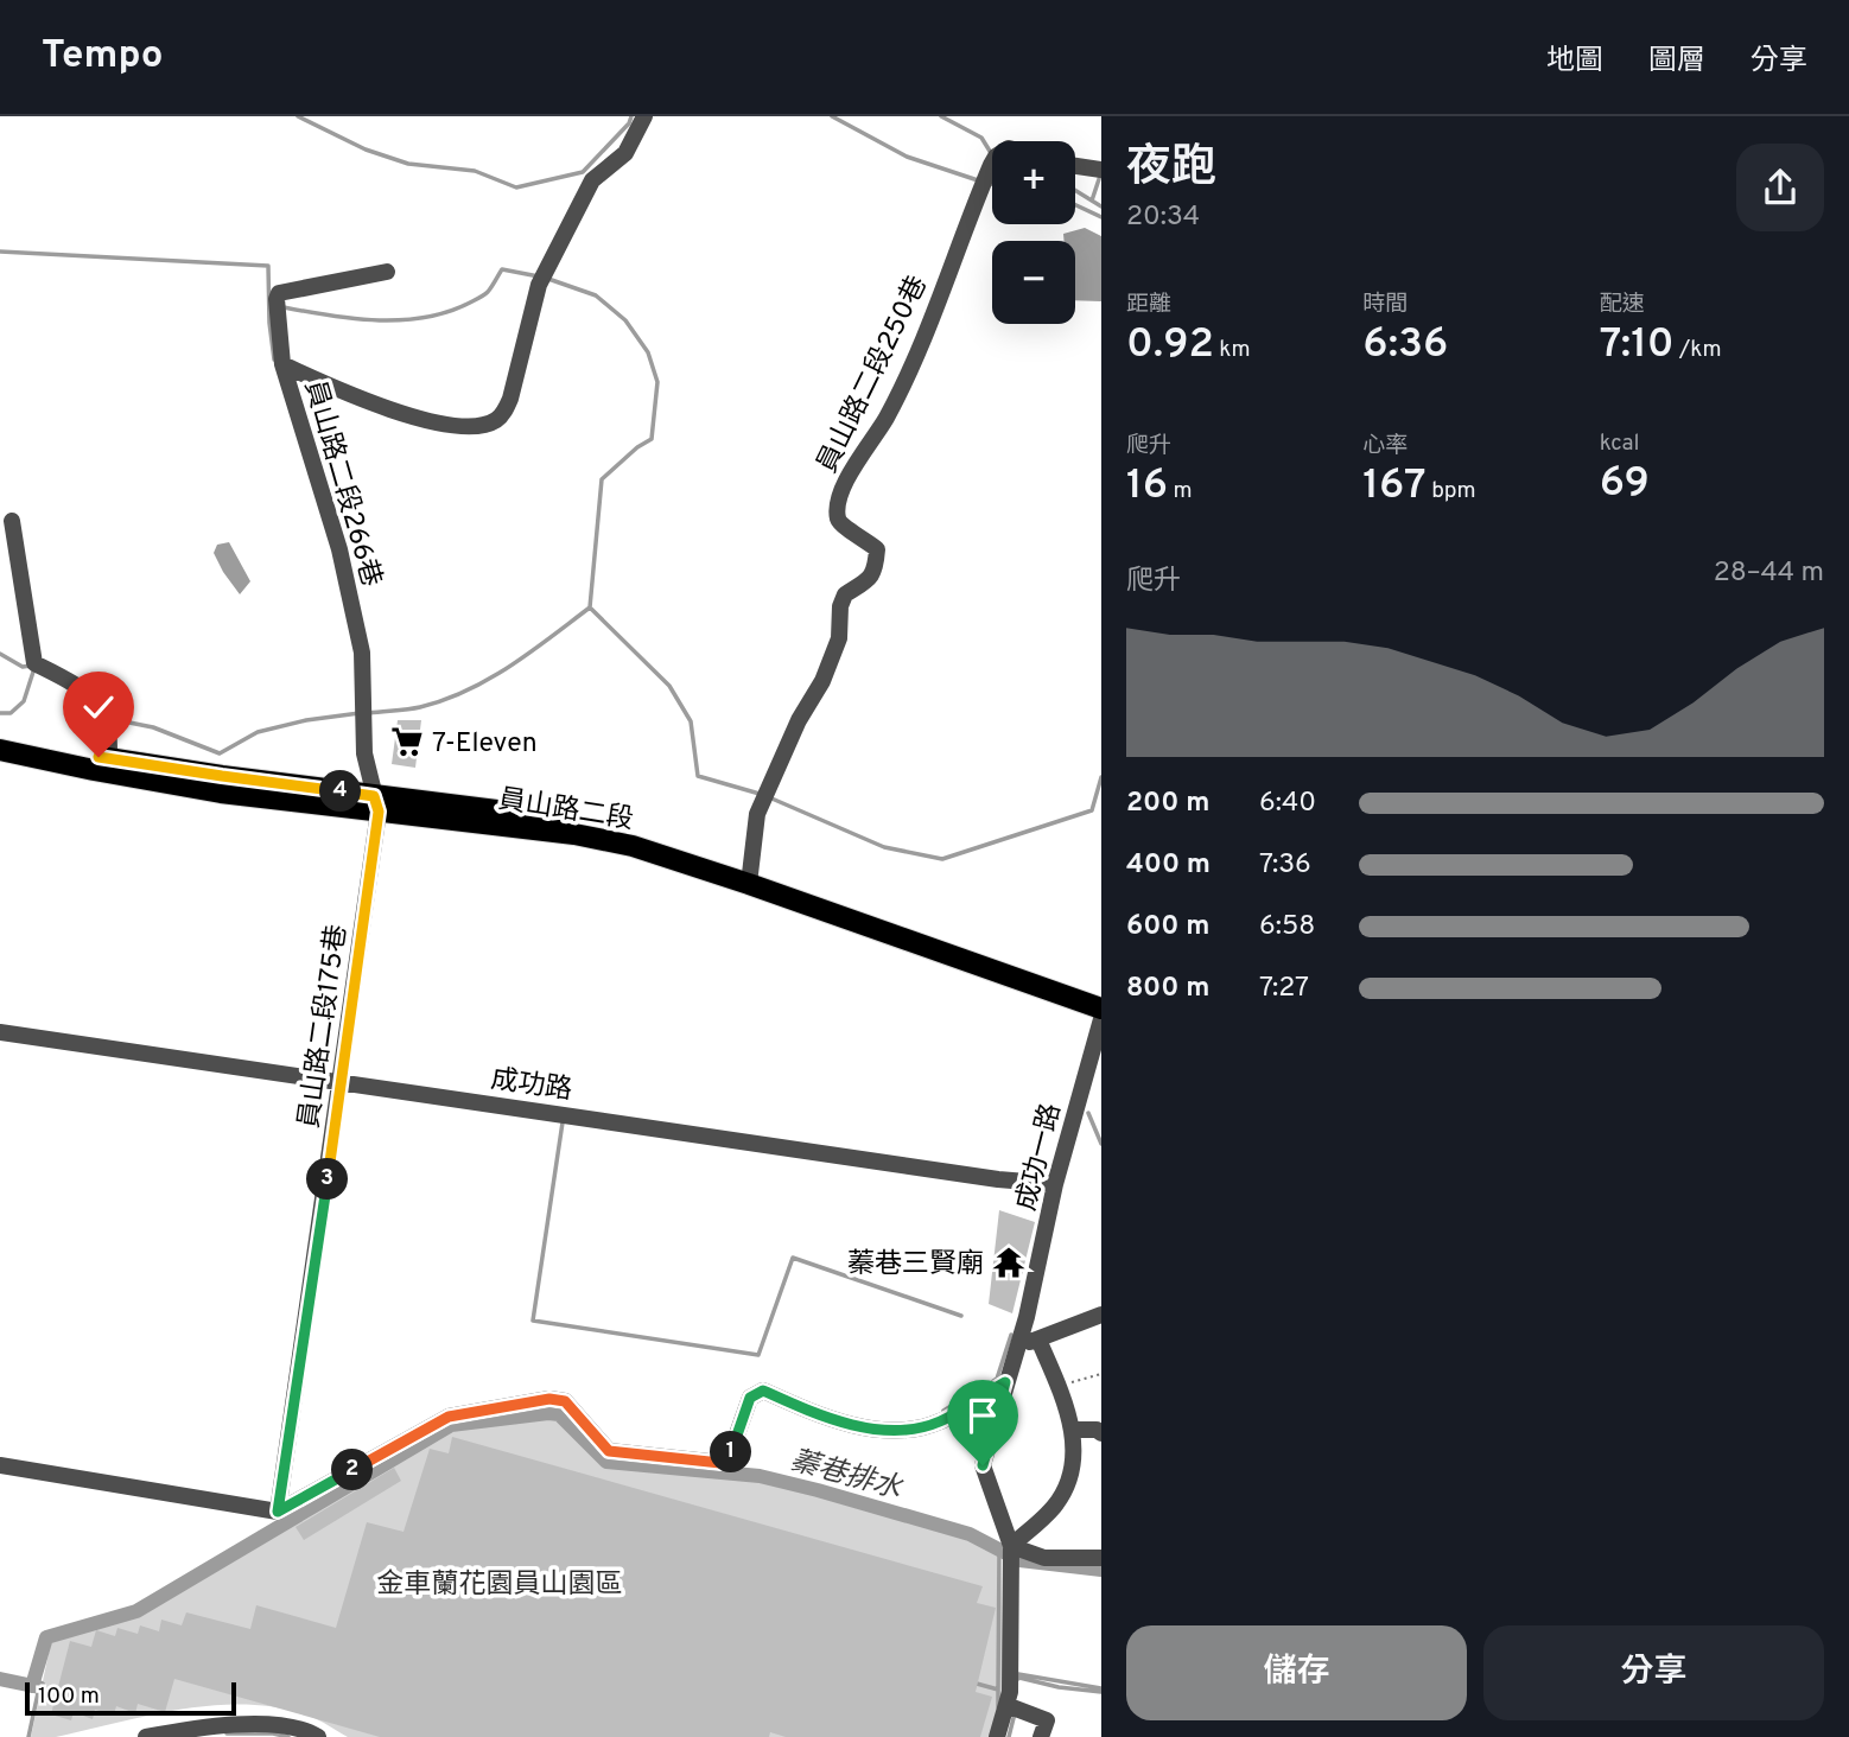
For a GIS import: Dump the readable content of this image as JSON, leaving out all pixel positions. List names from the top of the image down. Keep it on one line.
{"streets":{"main road":["員山路二段"],"street":["員山路二段250巷","員山路二段266巷","員山路二段175巷","成功路","成功一路"]},"crossings":[["員山路二段250巷","員山路二段"],["員山路二段266巷","員山路二段"],["員山路二段266巷","員山路二段175巷"],["員山路二段","員山路二段175巷"],["員山路二段175巷","成功路"],["成功路","成功一路"]],"water":["蓁巷排水"],"parks":["金車蘭花園員山園區"],"places":{"supermarket":["7-Eleven"],"temple":["蓁巷三賢廟"]},"scale_bar":"100 m","page":{"header":"Tempo","nav":["地圖","圖層","分享"],"heading":["夜跑","20:34"],"map_buttons":["+","−"],"stats":[["距離","0.92 km"],["時間","6:36"],["配速","7:10 /km"],["爬升","16 m"],["心率","167 bpm"],["kcal","69"]],"chart":["爬升","28–44 m"],"pins":["4","3","1","2"],"list":[{"name":"200 m","note":"6:40"},{"name":"400 m","note":"7:36"},{"name":"600 m","note":"6:58"},{"name":"800 m","note":"7:27"}],"buttons":["儲存","分享"],"scale":"100 m"}}
